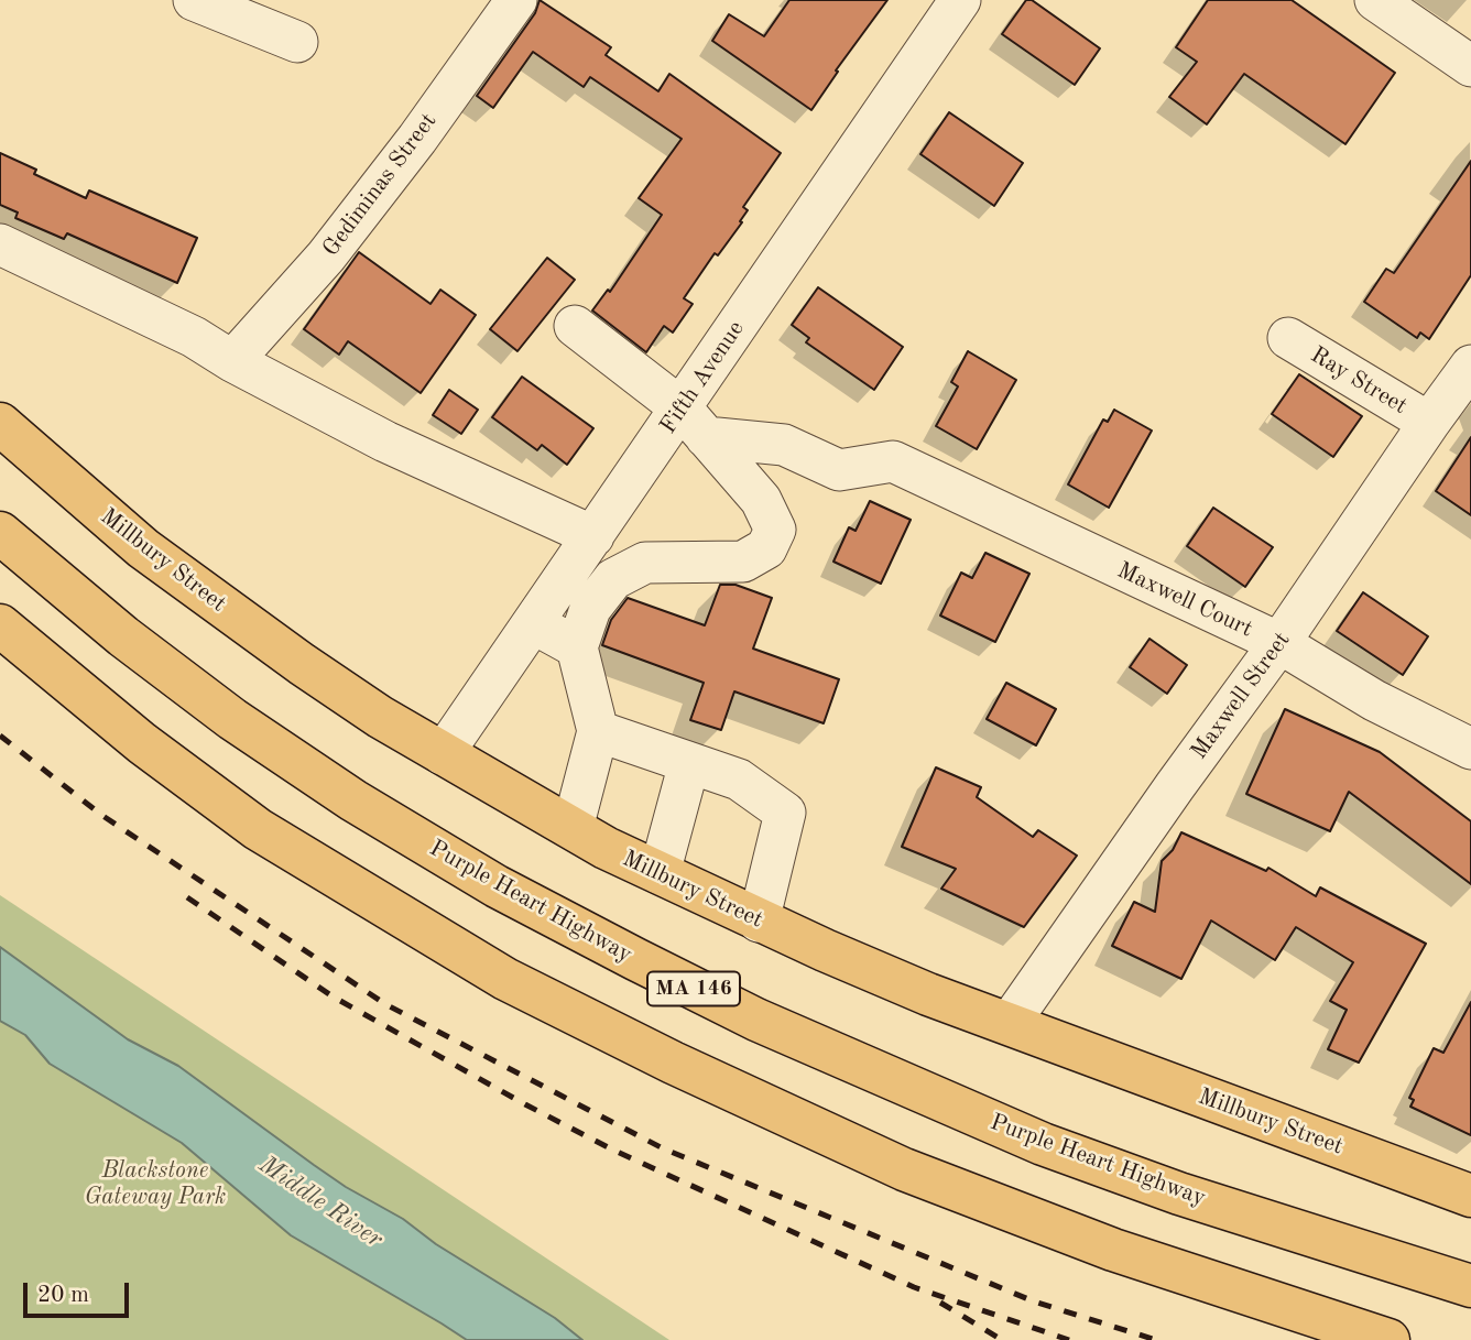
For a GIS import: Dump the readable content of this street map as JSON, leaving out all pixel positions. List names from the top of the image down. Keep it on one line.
{"streets":{"main road":["Millbury Street","Purple Heart Highway","MA 146"],"street":["Gediminas Street","Fifth Avenue","Ray Street","Maxwell Court","Maxwell Street"]},"crossings":[["Fifth Avenue","Millbury Street"],["Fifth Avenue","Maxwell Court"],["Ray Street","Maxwell Street"],["Millbury Street","Maxwell Street"],["Maxwell Court","Maxwell Street"]],"water":["Middle River"],"parks":["Blackstone Gateway Park"],"scale_bar":"20 m"}
